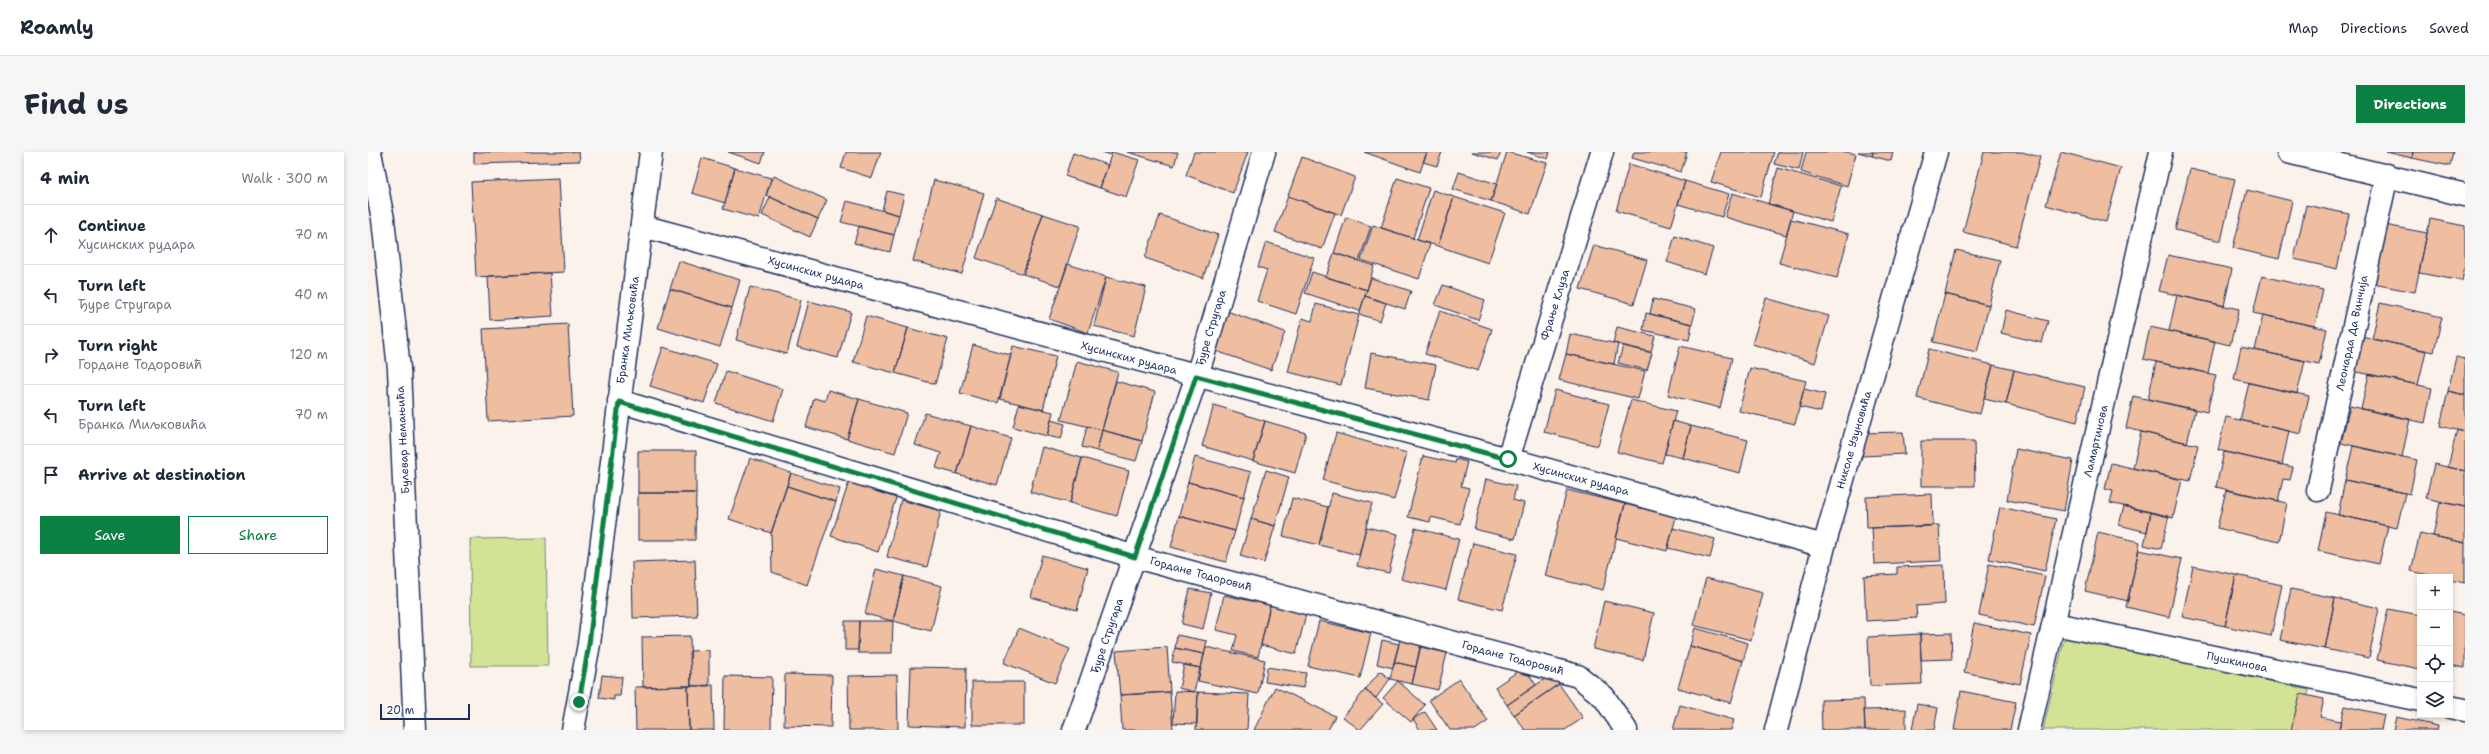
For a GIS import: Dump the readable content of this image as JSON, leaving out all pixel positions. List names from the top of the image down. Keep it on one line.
{"streets":{"street":["Хусинских рудара","Фрање Клуза","Ђуре Стругара","Бранка Миљковића","Леонарда Да Винчија","Булевар Немањића","Николе Узуновића","Ламартинова","Гордане Тодоровић","Пушкинова"]},"crossings":[["Хусинских рудара","Фрање Клуза"],["Хусинских рудара","Ђуре Стругара"],["Хусинских рудара","Бранка Миљковића"],["Хусинских рудара","Николе Узуновића"],["Ђуре Стругара","Гордане Тодоровић"],["Бранка Миљковића","Гордане Тодоровић"],["Ламартинова","Пушкинова"]],"scale_bar":"20 m","page":{"header":"Roamly","nav":["Map","Directions","Saved"],"title":"Find us","buttons":["Directions",["Save","Share"]],"heading":["4 min","Walk · 300 m"],"list":[["Continue","Хусинских рудара","70 m"],["Turn left","Ђуре Стругара","40 m"],["Turn right","Гордане Тодоровић","120 m"],["Turn left","Бранка Миљковића","70 m"],"Arrive at destination"],"map_buttons":["+","−"],"scale":"20 m"}}
